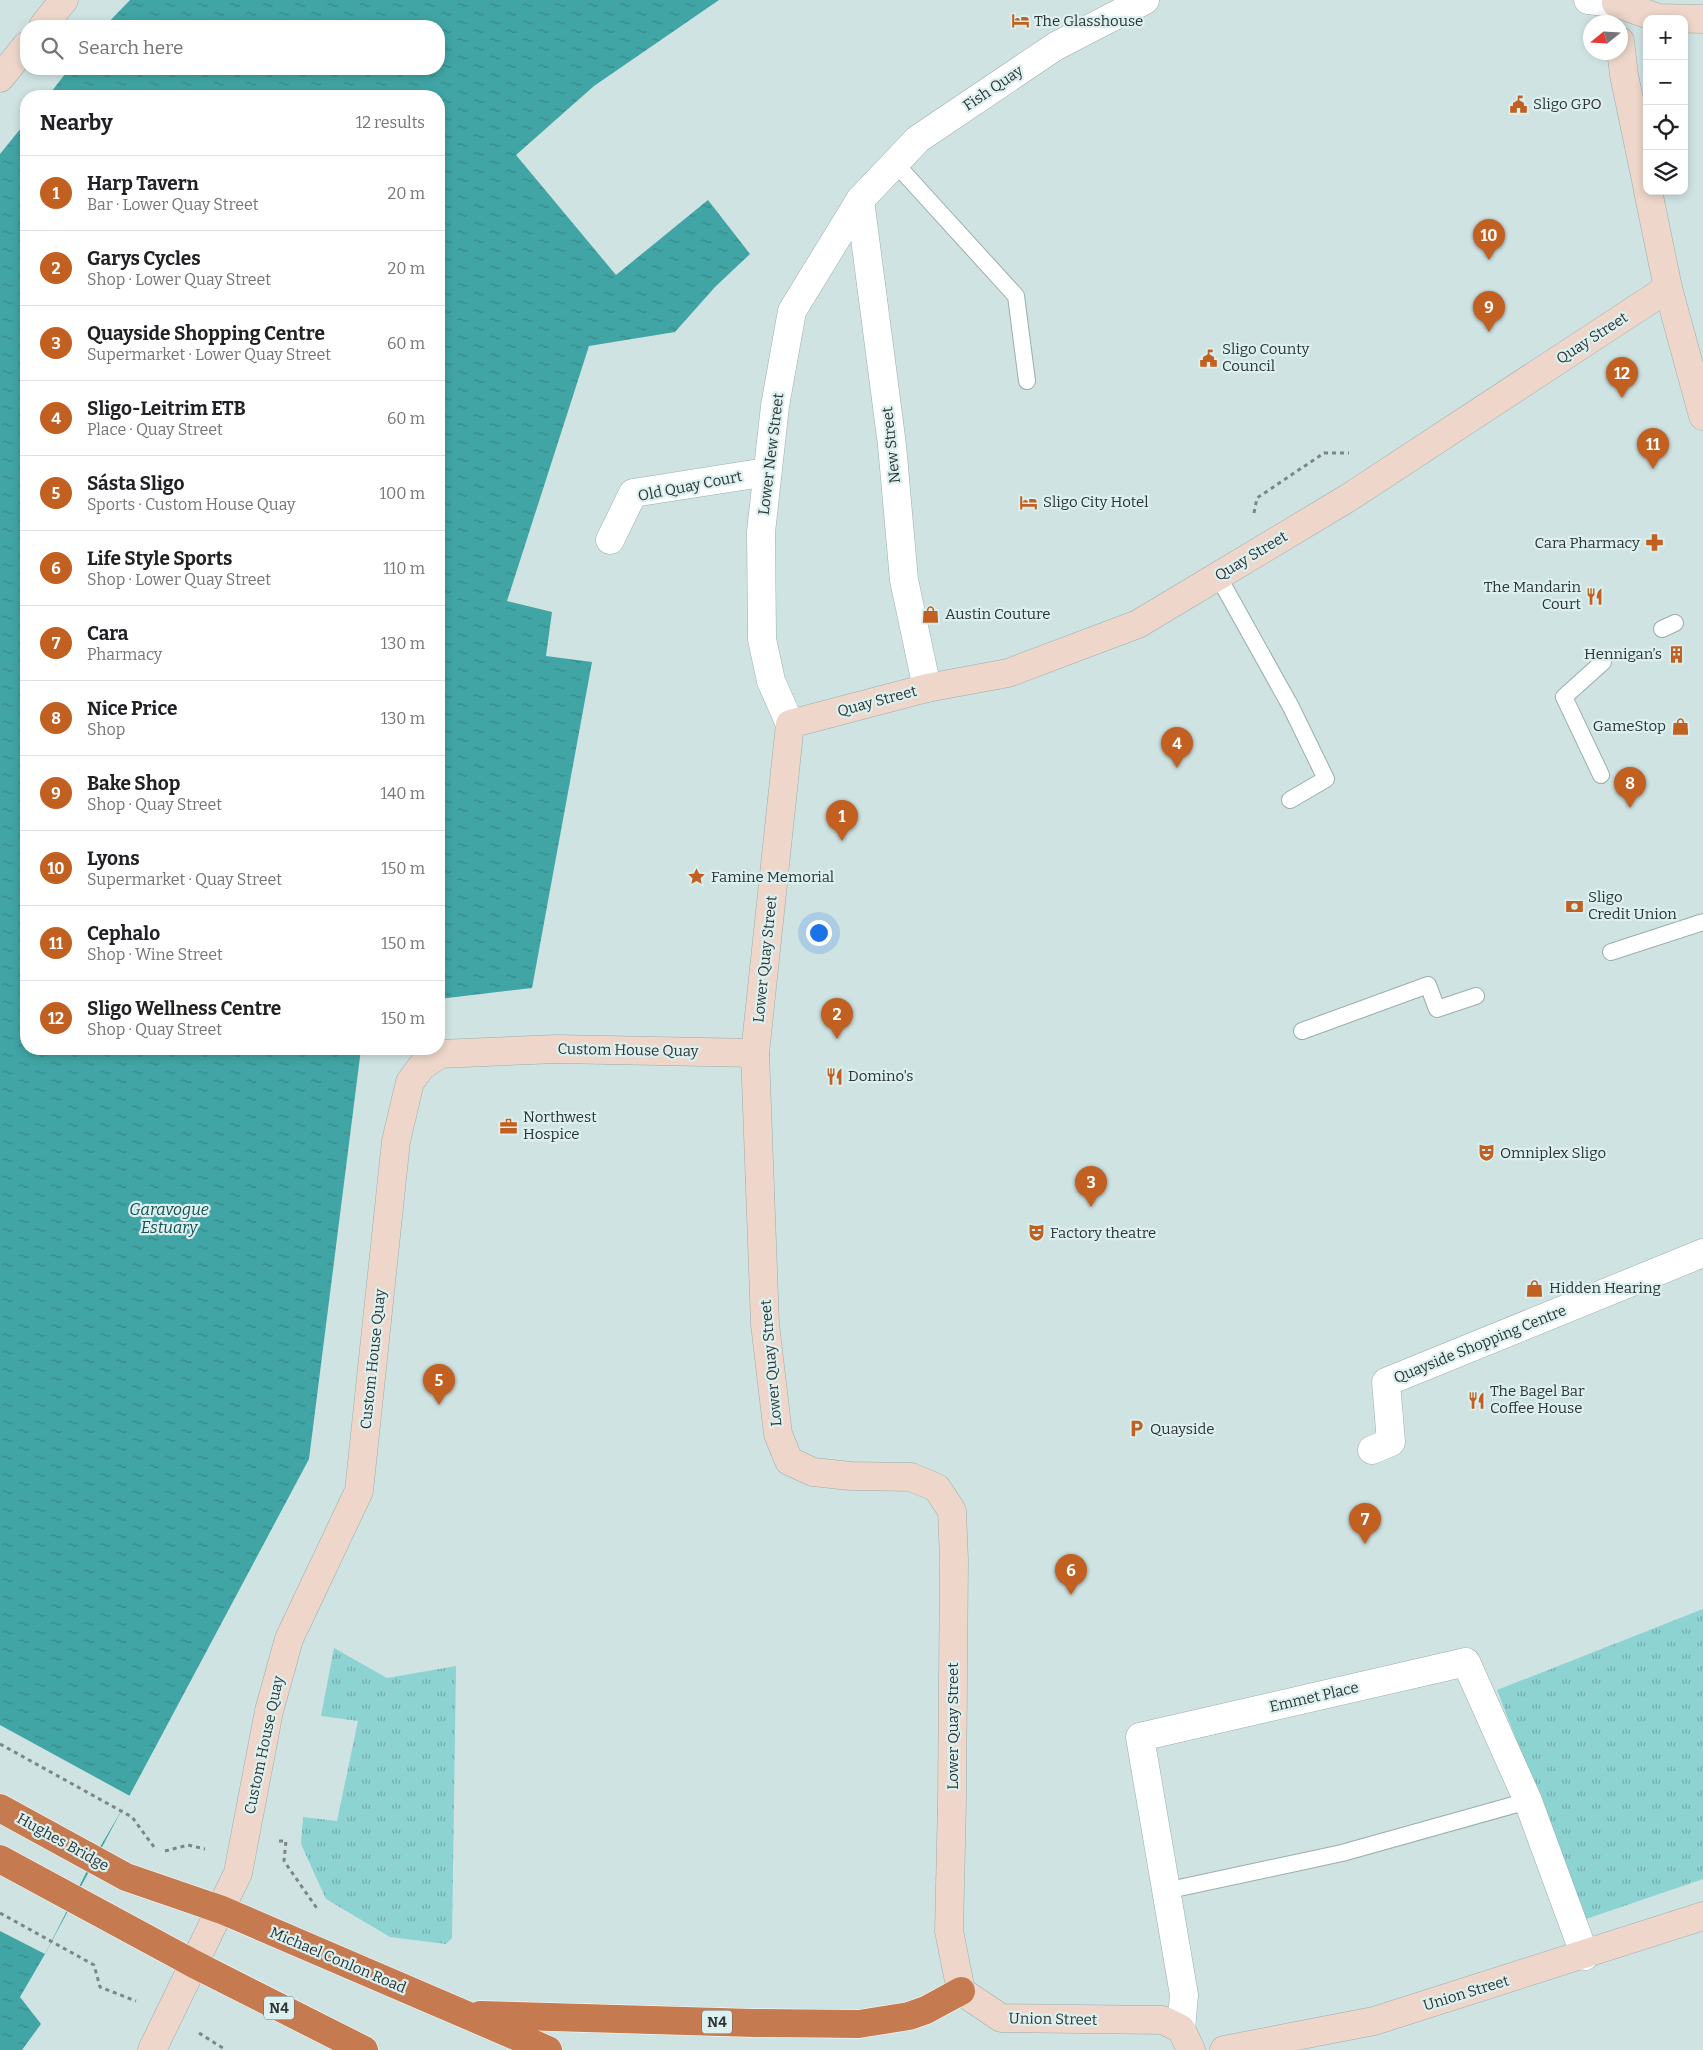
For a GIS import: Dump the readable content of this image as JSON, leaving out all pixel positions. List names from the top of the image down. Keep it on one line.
{"streets":{"highway":["Hughes Bridge","Michael Conlon Road","N4"],"street":["Fish Quay","Quay Street","New Street","Lower New Street","Old Quay Court","Lower Quay Street","Custom House Quay","Quayside Shopping Centre","Emmet Place","Union Street"]},"crossings":[["Fish Quay","New Street"],["Fish Quay","Lower New Street"],["Quay Street","New Street"],["Quay Street","Lower New Street"],["Quay Street","Lower Quay Street"],["New Street","Lower New Street"],["Lower New Street","Old Quay Court"],["Lower New Street","Lower Quay Street"],["Lower Quay Street","Custom House Quay"],["Lower Quay Street","Union Street"],["Lower Quay Street","N4"],["Custom House Quay","Michael Conlon Road"],["Custom House Quay","N4"],["Emmet Place","Union Street"],["Hughes Bridge","Michael Conlon Road"],["Michael Conlon Road","N4"],["Union Street","N4"]],"water":["Garavogue Estuary"],"places":{"hotel":["The Glasshouse","Sligo City Hotel"],"public building":["Sligo GPO","Sligo County Council"],"pharmacy":["Cara Pharmacy"],"restaurant":["The Mandarin Court","Domino's","The Bagel Bar Coffee House"],"shop":["Austin Couture","GameStop","Hidden Hearing"],"building":["Hennigan’s"],"place":["Famine Memorial"],"bank":["Sligo Credit Union"],"office":["Northwest Hospice"],"theatre":["Omniplex Sligo","Factory theatre"],"parking":["Quayside"]},"north":"left","page":{"map_buttons":["+","−"],"search":"Search here","heading":["Nearby","12 results"],"list":[{"mark":"1","name":"Harp Tavern","note":"Bar · Lower Quay Street","value":"20 m"},{"mark":"2","name":"Garys Cycles","note":"Shop · Lower Quay Street","value":"20 m"},{"mark":"3","name":"Quayside Shopping Centre","note":"Supermarket · Lower Quay Street","value":"60 m"},{"mark":"4","name":"Sligo-Leitrim ETB","note":"Place · Quay Street","value":"60 m"},{"mark":"5","name":"Sásta Sligo","note":"Sports · Custom House Quay","value":"100 m"},{"mark":"6","name":"Life Style Sports","note":"Shop · Lower Quay Street","value":"110 m"},{"mark":"7","name":"Cara","note":"Pharmacy","value":"130 m"},{"mark":"8","name":"Nice Price","note":"Shop","value":"130 m"},{"mark":"9","name":"Bake Shop","note":"Shop · Quay Street","value":"140 m"},{"mark":"10","name":"Lyons","note":"Supermarket · Quay Street","value":"150 m"},{"mark":"11","name":"Cephalo","note":"Shop · Wine Street","value":"150 m"},{"mark":"12","name":"Sligo Wellness Centre","note":"Shop · Quay Street","value":"150 m"}],"pins":["10","9","12","11","4","8","1","2","3","5","7","6"]}}
